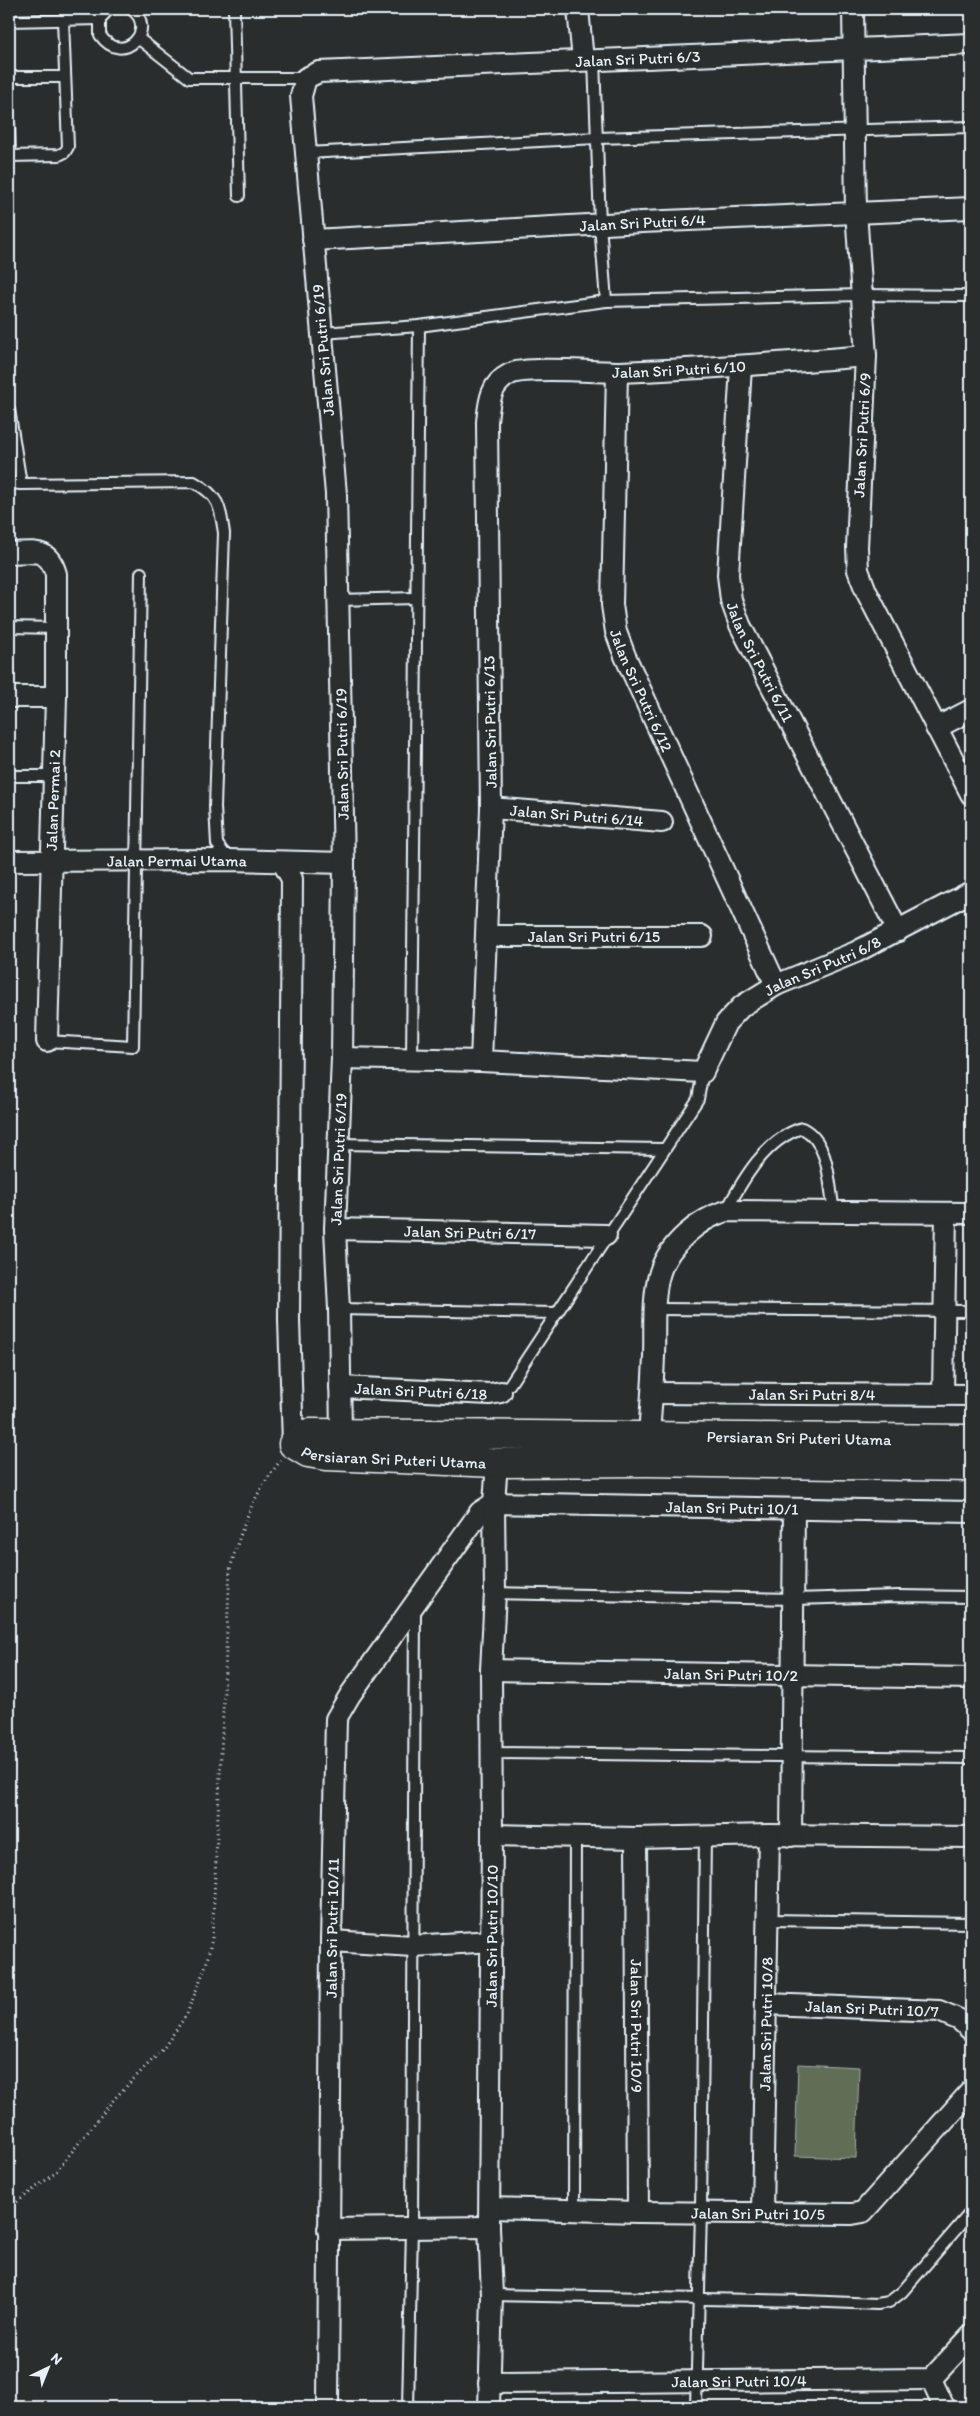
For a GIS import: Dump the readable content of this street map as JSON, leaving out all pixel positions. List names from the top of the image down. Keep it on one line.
{"streets":{"street":["Jalan Sri Putri 6/3","Jalan Sri Putri 6/4","Jalan Sri Putri 6/19","Jalan Sri Putri 6/10","Jalan Sri Putri 6/9","Jalan Sri Putri 6/11","Jalan Sri Putri 6/12","Jalan Sri Putri 6/13","Jalan Permai 2","Jalan Sri Putri 6/14","Jalan Permai Utama","Jalan Sri Putri 6/15","Jalan Sri Putri 6/8","Jalan Sri Putri 6/17","Jalan Sri Putri 6/18","Jalan Sri Putri 8/4","Persiaran Sri Puteri Utama","Jalan Sri Putri 10/1","Jalan Sri Putri 10/2","Jalan Sri Putri 10/11","Jalan Sri Putri 10/10","Jalan Sri Putri 10/7","Jalan Sri Putri 10/8","Jalan Sri Putri 10/9","Jalan Sri Putri 10/5","Jalan Sri Putri 10/4"]},"crossings":[["Jalan Sri Putri 6/3","Jalan Sri Putri 6/19"],["Jalan Sri Putri 6/3","Jalan Sri Putri 6/9"],["Jalan Sri Putri 6/4","Jalan Sri Putri 6/19"],["Jalan Sri Putri 6/4","Jalan Sri Putri 6/9"],["Jalan Sri Putri 6/19","Jalan Permai Utama"],["Jalan Sri Putri 6/19","Jalan Sri Putri 6/17"],["Jalan Sri Putri 6/19","Jalan Sri Putri 6/18"],["Jalan Sri Putri 6/19","Persiaran Sri Puteri Utama"],["Jalan Sri Putri 6/10","Jalan Sri Putri 6/9"],["Jalan Sri Putri 6/10","Jalan Sri Putri 6/11"],["Jalan Sri Putri 6/10","Jalan Sri Putri 6/12"],["Jalan Sri Putri 6/10","Jalan Sri Putri 6/13"],["Jalan Sri Putri 6/11","Jalan Sri Putri 6/8"],["Jalan Sri Putri 6/12","Jalan Sri Putri 6/8"],["Jalan Sri Putri 6/13","Jalan Sri Putri 6/14"],["Jalan Sri Putri 6/13","Jalan Sri Putri 6/15"],["Jalan Permai 2","Jalan Permai Utama"],["Persiaran Sri Puteri Utama","Jalan Sri Putri 10/10"],["Jalan Sri Putri 10/1","Jalan Sri Putri 10/11"],["Jalan Sri Putri 10/1","Jalan Sri Putri 10/10"],["Jalan Sri Putri 10/2","Jalan Sri Putri 10/10"],["Jalan Sri Putri 10/11","Jalan Sri Putri 10/10"],["Jalan Sri Putri 10/11","Jalan Sri Putri 10/5"],["Jalan Sri Putri 10/10","Jalan Sri Putri 10/5"],["Jalan Sri Putri 10/10","Jalan Sri Putri 10/4"],["Jalan Sri Putri 10/7","Jalan Sri Putri 10/8"],["Jalan Sri Putri 10/8","Jalan Sri Putri 10/5"],["Jalan Sri Putri 10/9","Jalan Sri Putri 10/5"]],"north":"top right"}
